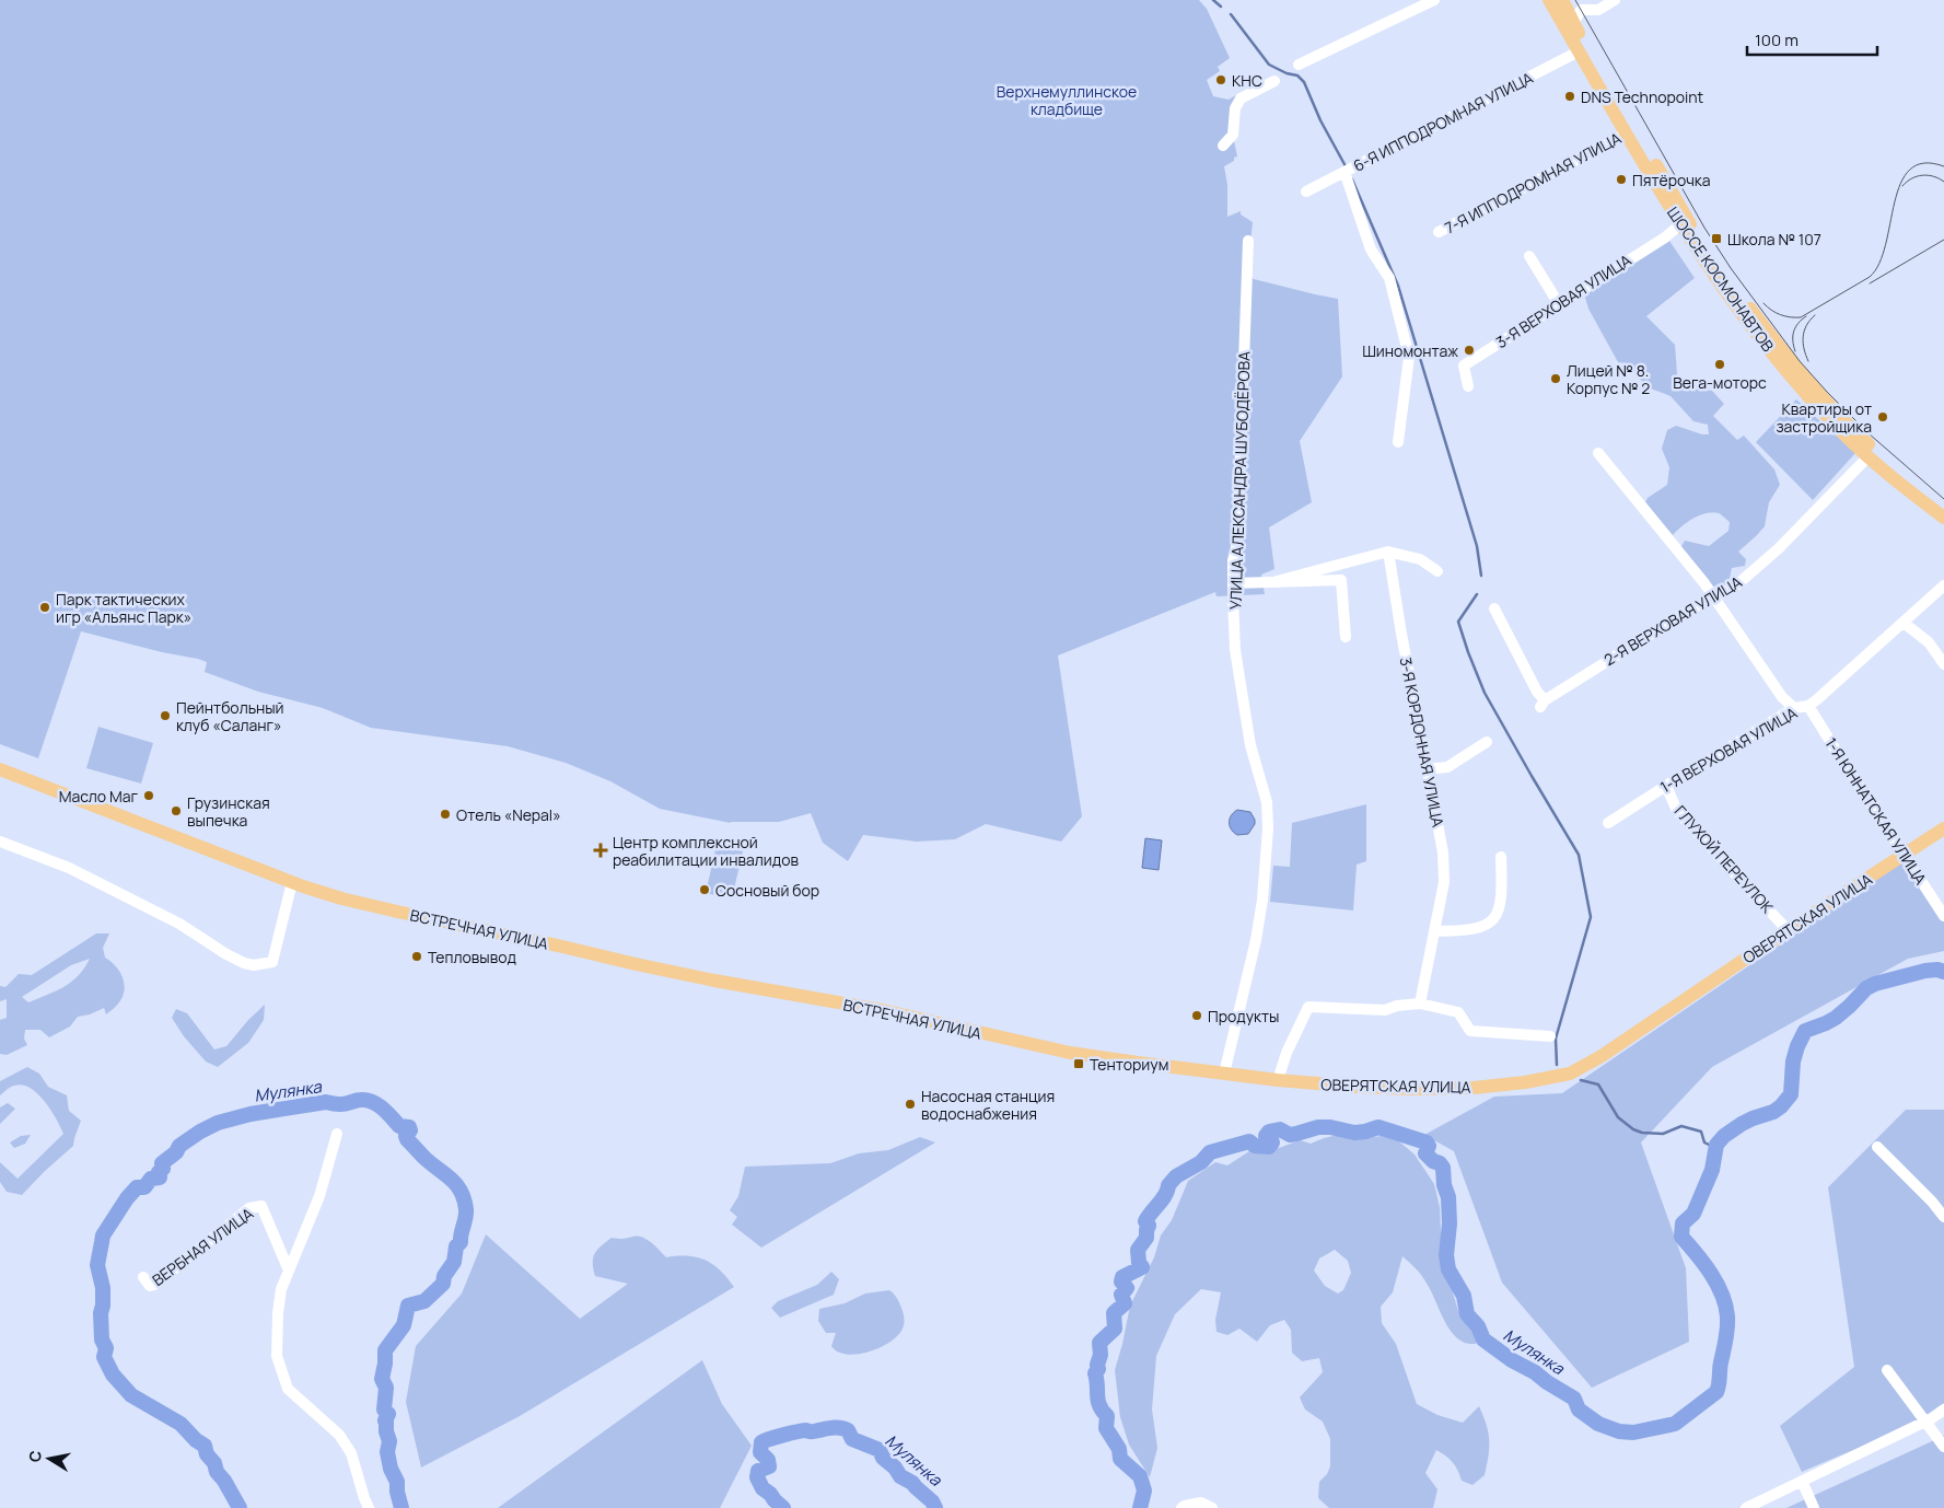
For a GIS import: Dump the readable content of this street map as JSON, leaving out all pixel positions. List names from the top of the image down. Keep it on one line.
{"streets":{"main road":["ШОССЕ КОСМОНАВТОВ","ОВЕРЯТСКАЯ УЛИЦА","ВСТРЕЧНАЯ УЛИЦА"],"street":["6-Я ИППОДРОМНАЯ УЛИЦА","7-Я ИППОДРОМНАЯ УЛИЦА","3-Я ВЕРХОВАЯ УЛИЦА","УЛИЦА АЛЕКСАНДРА ШУБОДЁРОВА","2-Я ВЕРХОВАЯ УЛИЦА","3-Я КОРДОННАЯ УЛИЦА","1-Я ВЕРХОВАЯ УЛИЦА","1-Я ЮННАТСКАЯ УЛИЦА","ГЛУХОЙ ПЕРЕУЛОК","ВЕРБНАЯ УЛИЦА"]},"crossings":[["6-Я ИППОДРОМНАЯ УЛИЦА","ШОССЕ КОСМОНАВТОВ"],["7-Я ИППОДРОМНАЯ УЛИЦА","ШОССЕ КОСМОНАВТОВ"],["ШОССЕ КОСМОНАВТОВ","3-Я ВЕРХОВАЯ УЛИЦА"],["ШОССЕ КОСМОНАВТОВ","2-Я ВЕРХОВАЯ УЛИЦА"],["УЛИЦА АЛЕКСАНДРА ШУБОДЁРОВА","ОВЕРЯТСКАЯ УЛИЦА"],["1-Я ВЕРХОВАЯ УЛИЦА","1-Я ЮННАТСКАЯ УЛИЦА"],["1-Я ВЕРХОВАЯ УЛИЦА","ГЛУХОЙ ПЕРЕУЛОК"],["1-Я ЮННАТСКАЯ УЛИЦА","ОВЕРЯТСКАЯ УЛИЦА"],["ГЛУХОЙ ПЕРЕУЛОК","ОВЕРЯТСКАЯ УЛИЦА"],["ОВЕРЯТСКАЯ УЛИЦА","ВСТРЕЧНАЯ УЛИЦА"]],"water":["Мулянка"],"parks":["Верхнемуллинское кладбище"],"places":{"other":["КНС","DNS Technopoint","Пятёрочка","Шиномонтаж","Вега-моторс","Лицей № 8. Корпус № 2","Квартиры от застройщика","Парк тактических игр «Альянс Парк»","Пейнтбольный клуб «Саланг»","Масло Маг","Грузинская выпечка","Отель «Nepal»","Сосновый бор","Тепловывод","Пpoдукты","Насосная станция водоснабжения"],"transit":["Школа № 107","Тенториум"],"health":["Центр комплексной реабилитации инвалидов"]},"scale_bar":"100 m","north":"left"}
